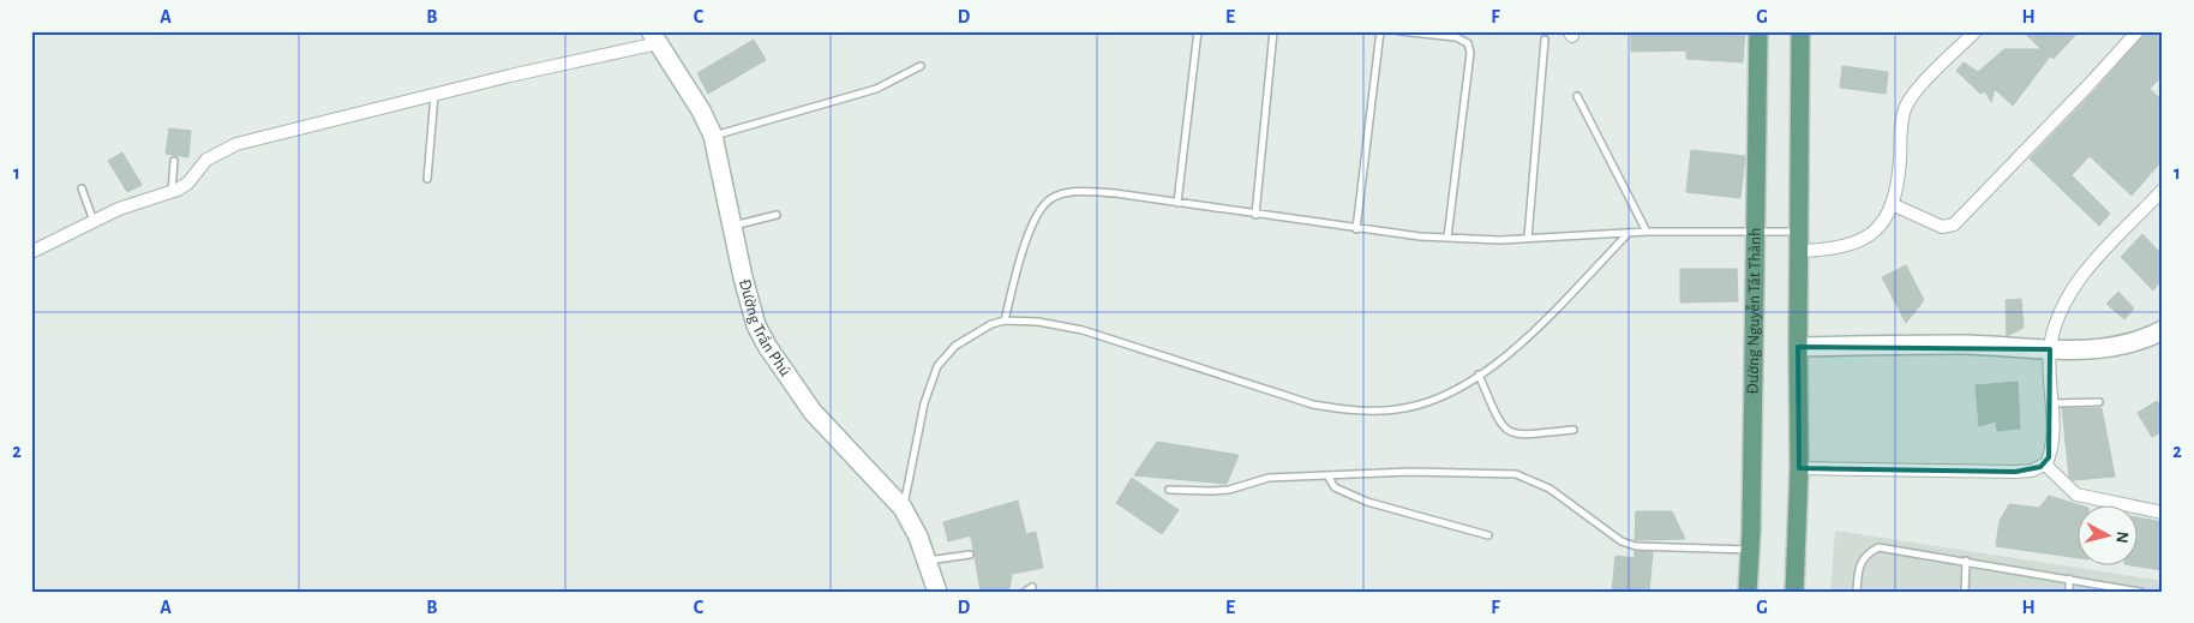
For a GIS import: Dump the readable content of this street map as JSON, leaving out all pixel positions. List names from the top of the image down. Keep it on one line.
{"streets":{"main road":["Đường Nguyễn Tất Thành"],"street":["Đường Trần Phú"]},"north":"right","grid":{"columns":["A","B","C","D","E","F","G","H"],"rows":["1","2"]}}
